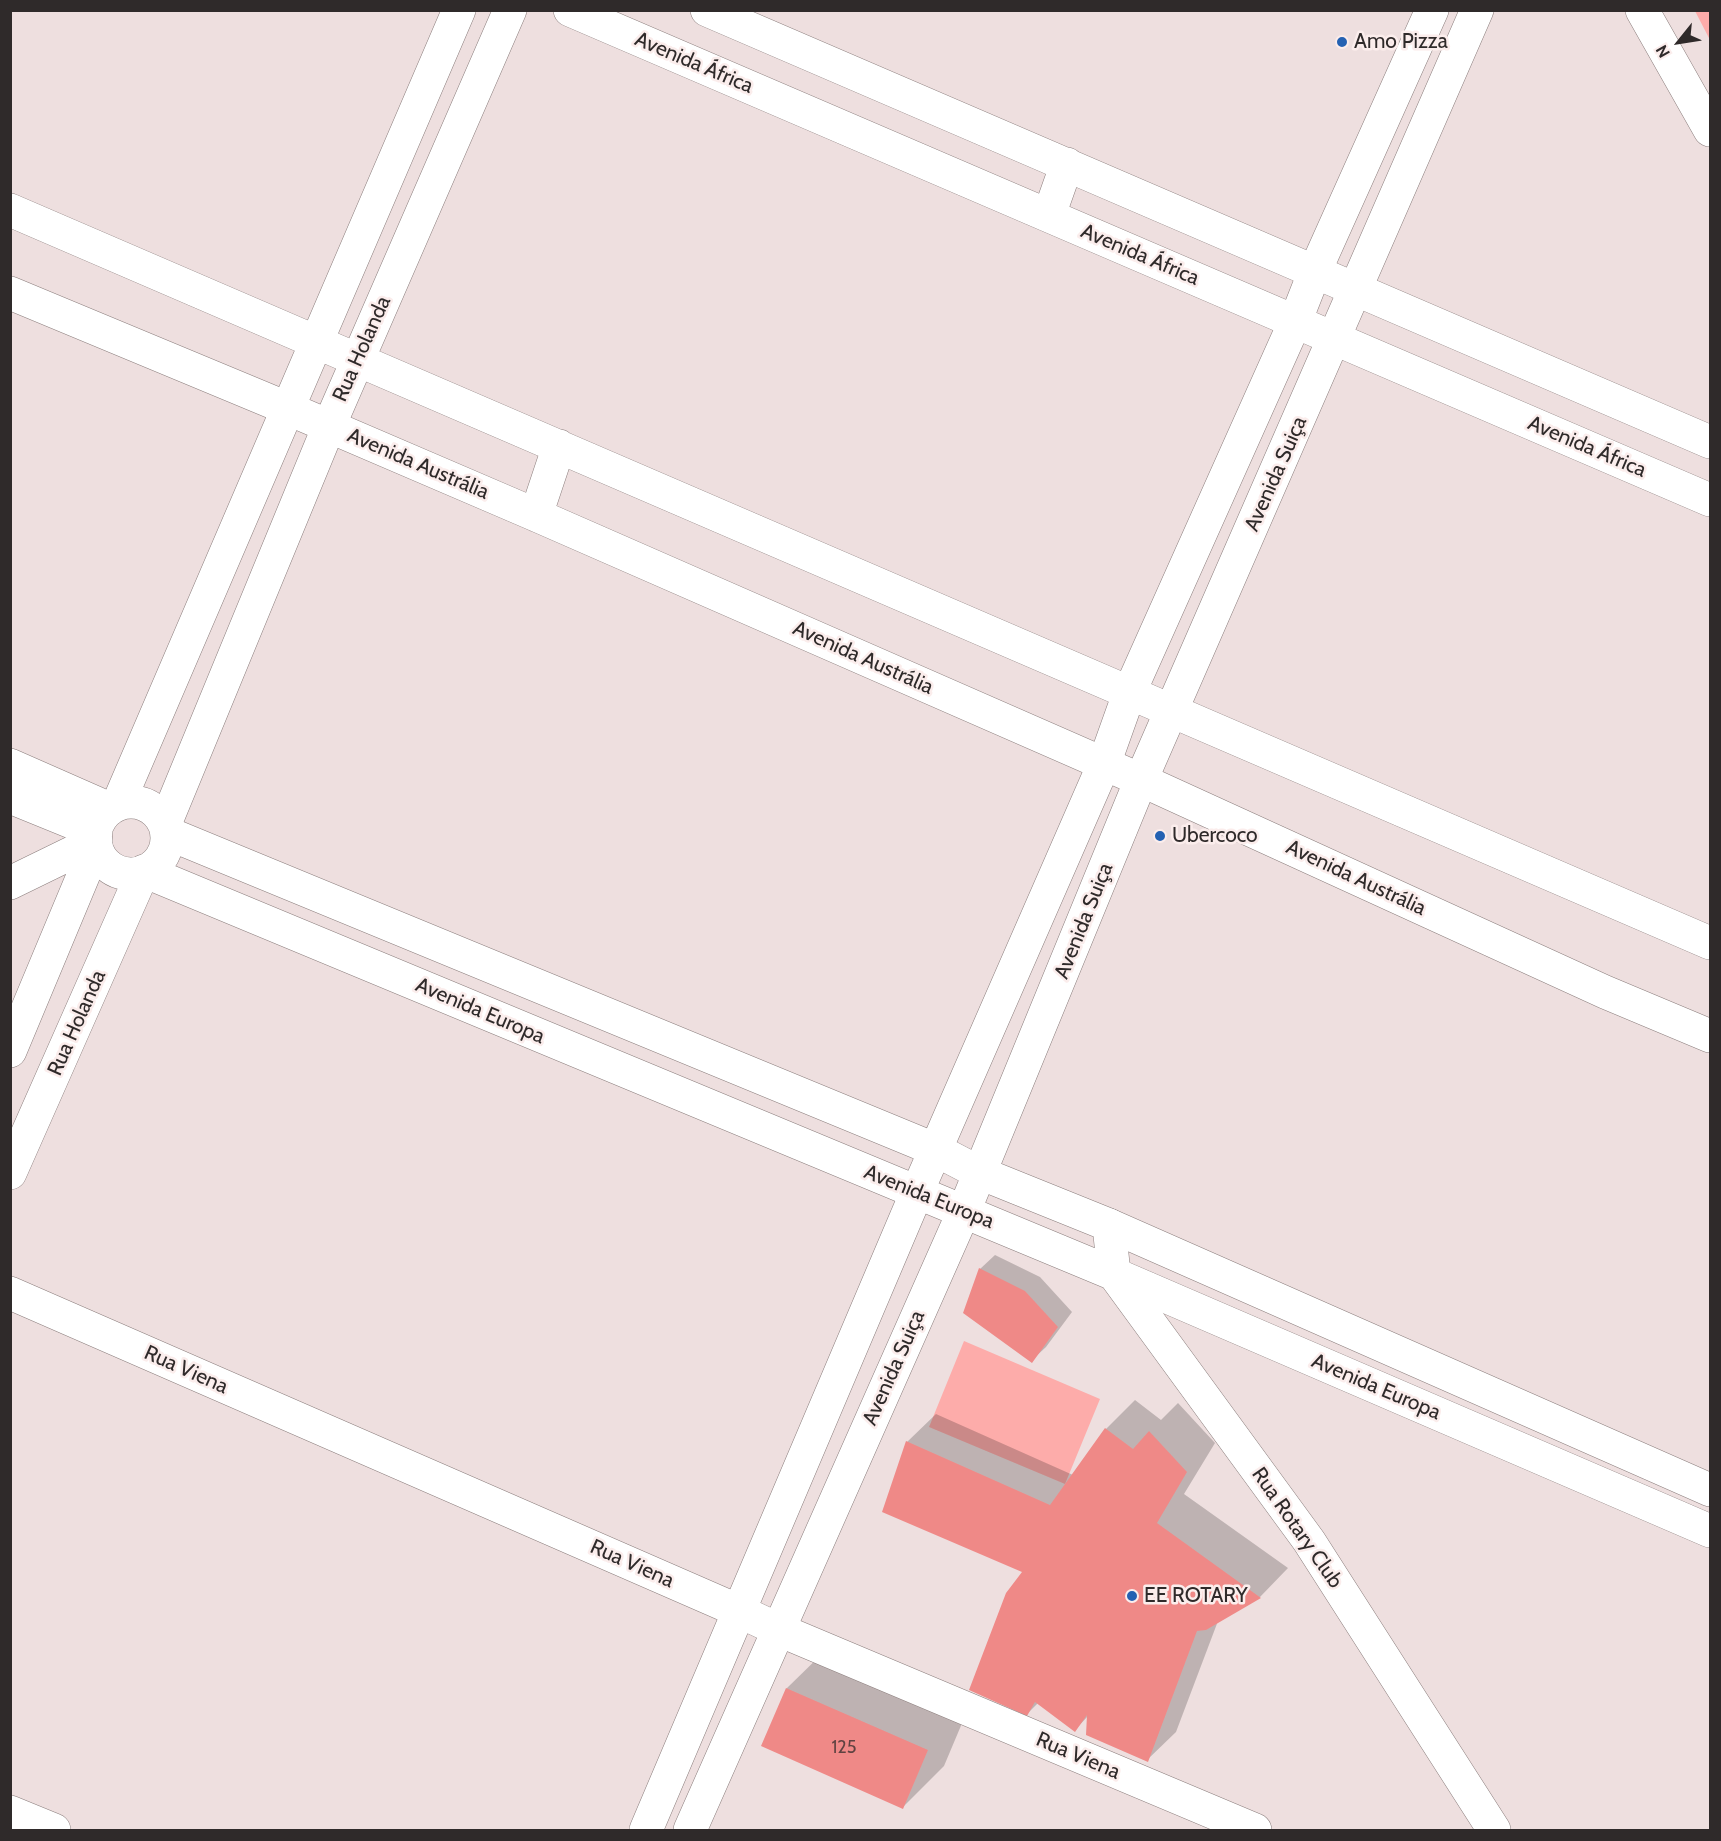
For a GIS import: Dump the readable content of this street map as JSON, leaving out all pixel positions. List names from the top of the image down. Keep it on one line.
{"streets":{"street":["Avenida África","Rua Holanda","Avenida Austrália","Avenida Suiça","Avenida Europa","Rua Viena","Rua Rotary Club"]},"crossings":[["Avenida África","Avenida Suiça"],["Rua Holanda","Avenida Austrália"],["Rua Holanda","Avenida Europa"],["Avenida Austrália","Avenida Suiça"],["Avenida Suiça","Avenida Europa"],["Avenida Suiça","Rua Viena"],["Avenida Europa","Rua Rotary Club"]],"places":["Amo Pizza","Ubercoco","EE ROTARY"],"house_numbers":["125"],"north":"bottom left"}
